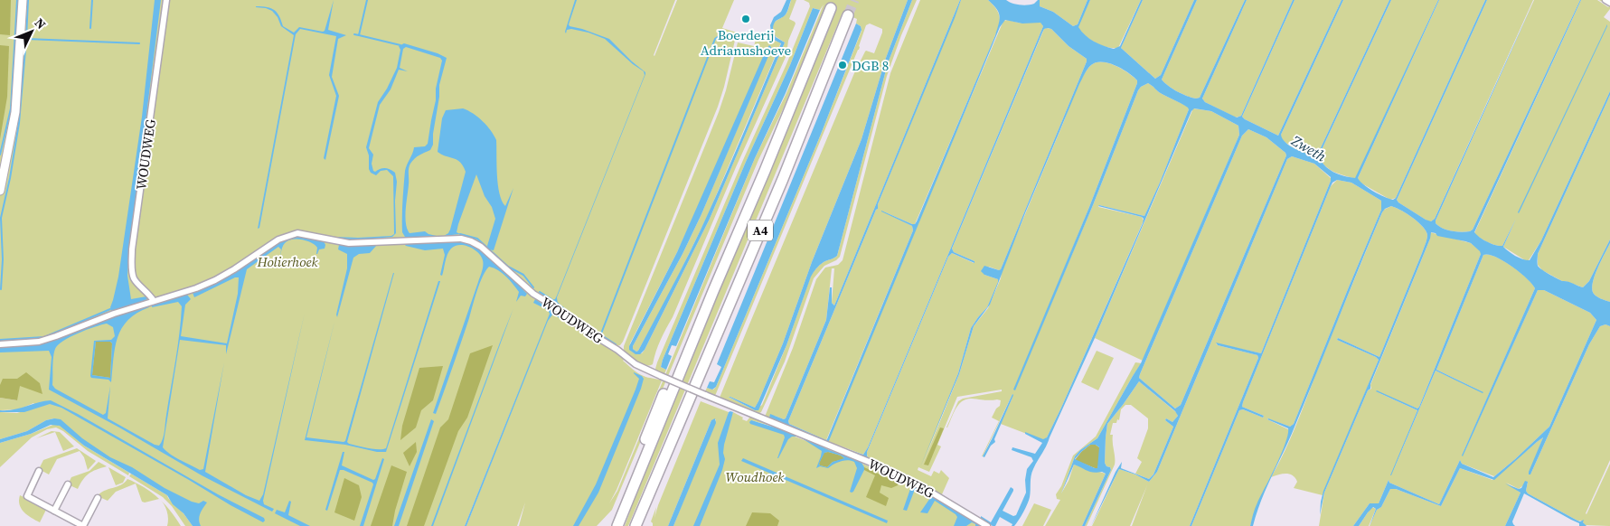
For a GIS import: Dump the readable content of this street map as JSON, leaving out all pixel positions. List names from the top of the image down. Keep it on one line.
{"streets":{"highway":["A4"],"street":["WOUDWEG"]},"water":["Zweth"],"parks":["Holierhoek","Woudhoek"],"places":["Boerderij Adrianushoeve","DGB 8"],"north":"top right"}
